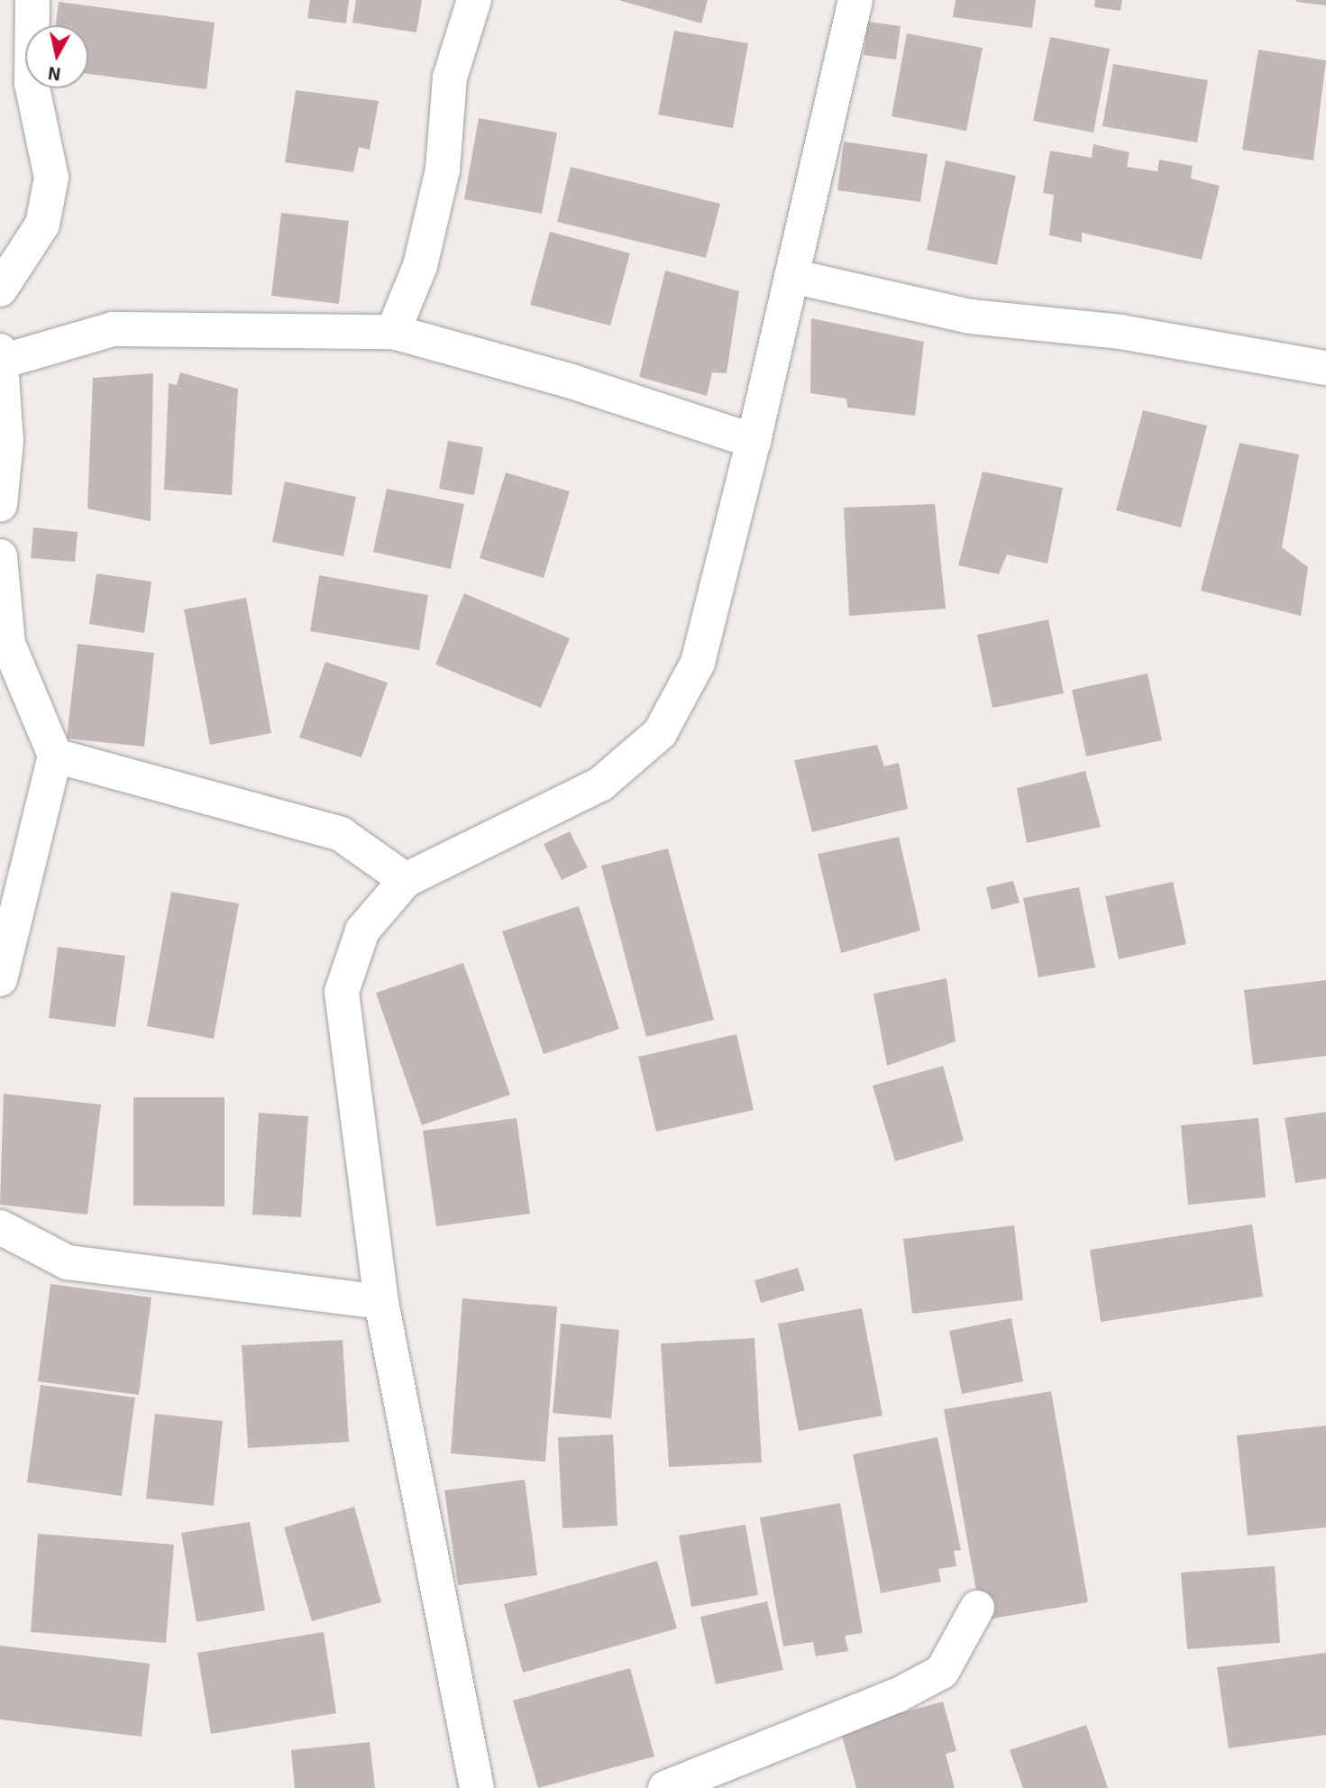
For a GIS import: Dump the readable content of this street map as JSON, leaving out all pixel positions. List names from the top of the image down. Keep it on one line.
{"north":"bottom"}
